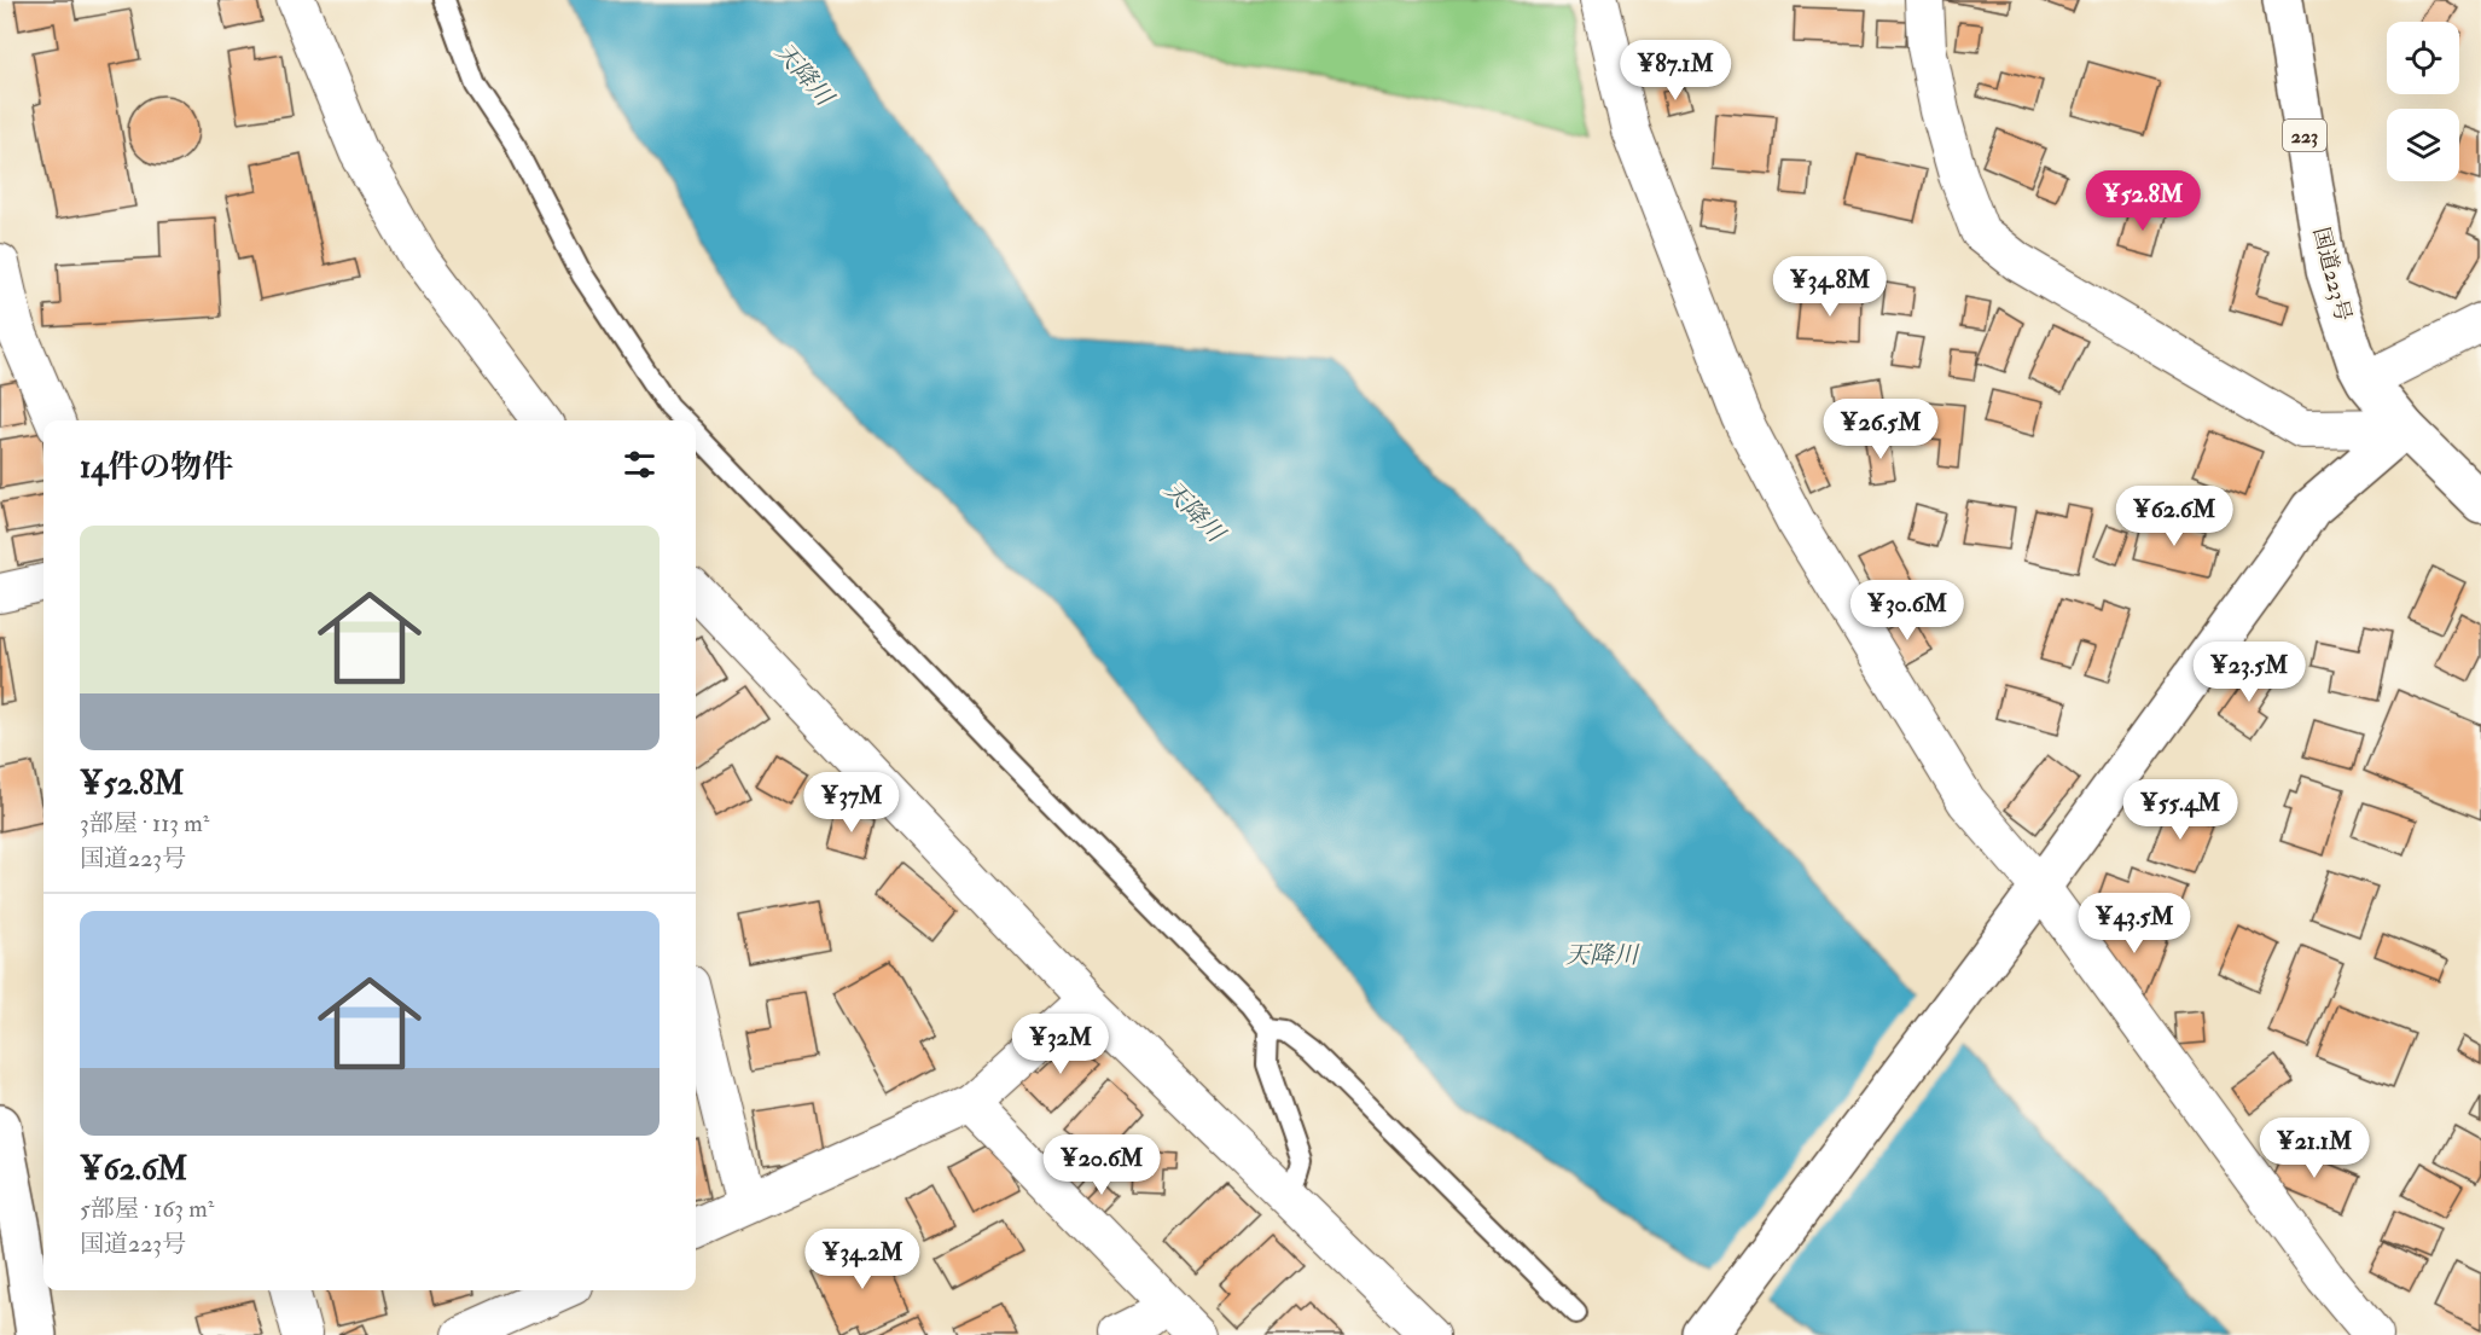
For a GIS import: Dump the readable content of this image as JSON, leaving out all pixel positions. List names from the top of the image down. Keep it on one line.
{"streets":{"main road":["223","国道223号"]},"water":["天降川"],"page":{"price":["¥87.1M","¥52.8M","¥34.8M","¥26.5M","¥62.6M","¥30.6M","¥23.5M","¥37M","¥55.4M","¥43.5M","¥32M","¥21.1M","¥20.6M","¥34.2M"],"heading":"14件の物件","list":[{"name":"¥52.8M","note":"3部屋 · 113 m² · 国道223号"},{"name":"¥62.6M","note":"5部屋 · 163 m² · 国道223号"}]}}
